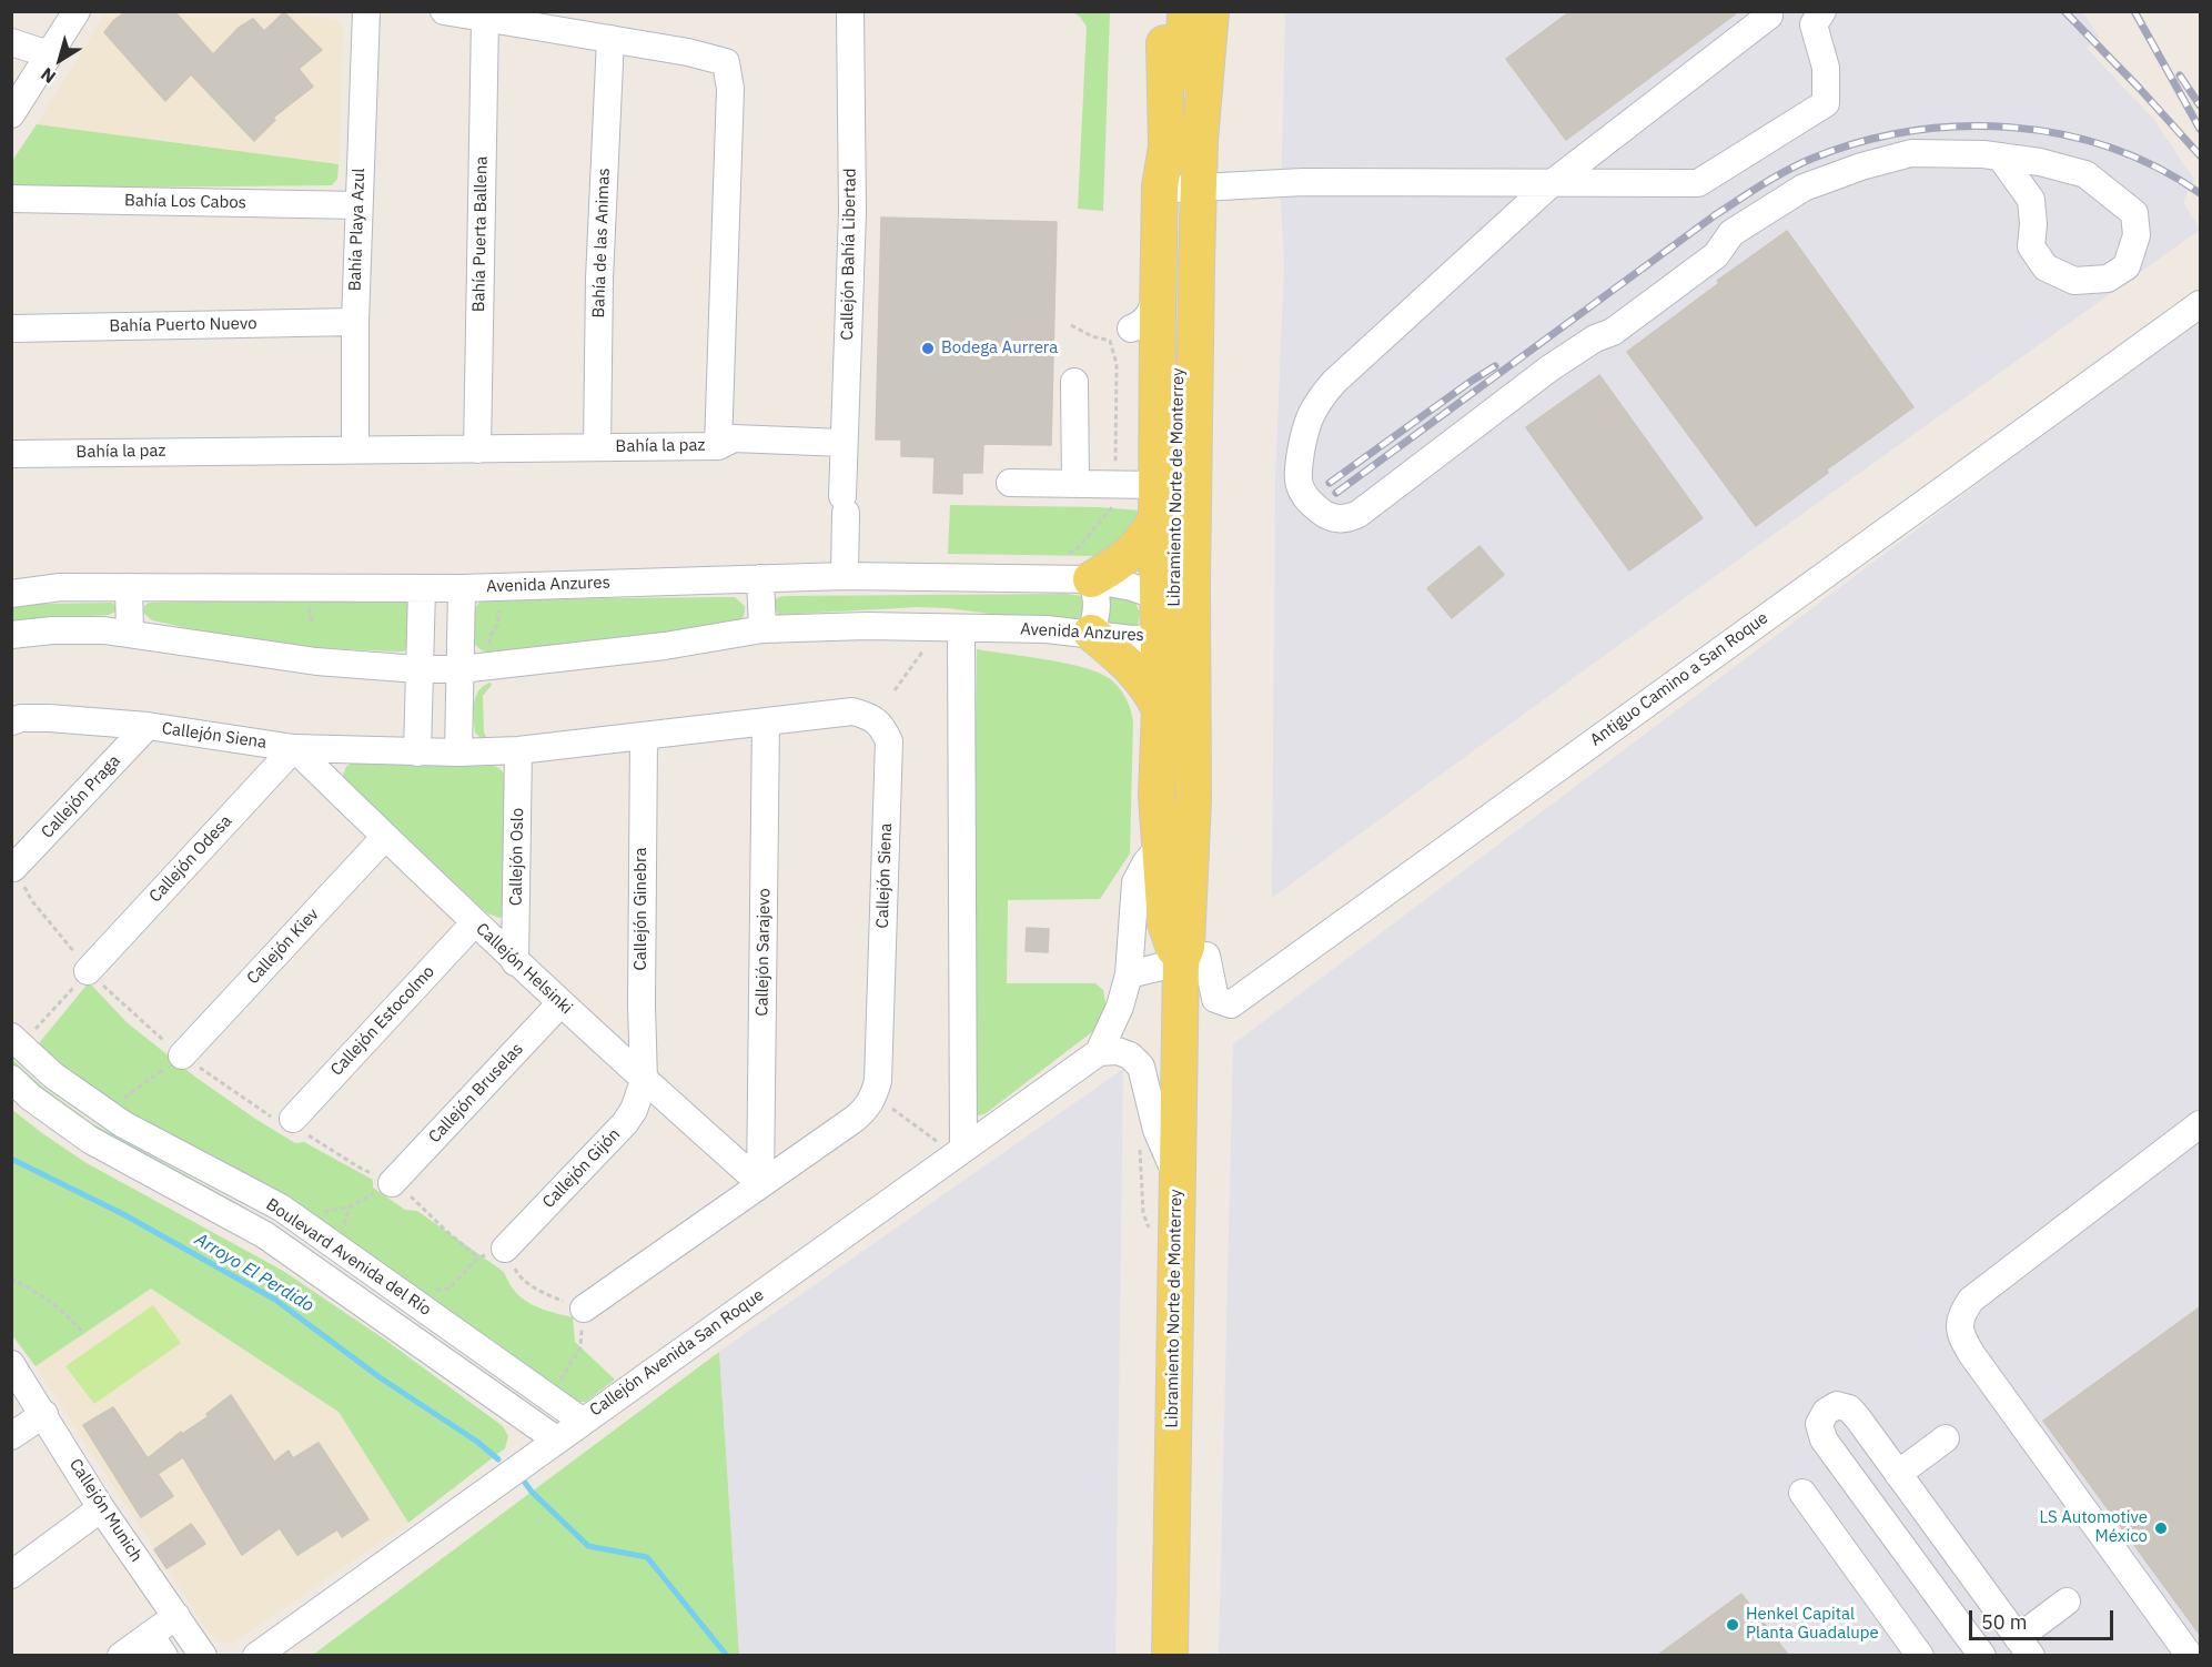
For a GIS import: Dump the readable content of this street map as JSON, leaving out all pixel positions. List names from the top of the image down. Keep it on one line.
{"streets":{"main road":["Libramiento Norte de Monterrey"],"street":["Bahía Los Cabos","Bahía Playa Azul","Bahía Puerta Ballena","Bahía de las Animas","Callejón Bahía Libertad","Bahía Puerto Nuevo","Bahía la paz","Avenida Anzures","Antiguo Camino a San Roque","Callejón Siena","Callejón Praga","Callejón Oslo","Callejón Odesa","Callejón Ginebra","Callejón Kiev","Callejón Sarajevo","Callejón Helsinki","Callejón Estocolmo","Callejón Bruselas","Callejón Gijón","Boulevard Avenida del Río","Callejón Avenida San Roque","Callejón Munich"]},"crossings":[["Bahía Los Cabos","Bahía Playa Azul"],["Bahía Playa Azul","Bahía Puerto Nuevo"],["Bahía Playa Azul","Bahía la paz"],["Bahía Puerta Ballena","Bahía la paz"],["Bahía de las Animas","Bahía la paz"],["Callejón Bahía Libertad","Avenida Anzures"],["Libramiento Norte de Monterrey","Avenida Anzures"],["Libramiento Norte de Monterrey","Antiguo Camino a San Roque"],["Callejón Siena","Callejón Praga"],["Callejón Siena","Callejón Oslo"],["Callejón Siena","Callejón Odesa"],["Callejón Siena","Callejón Ginebra"],["Callejón Siena","Callejón Sarajevo"],["Callejón Siena","Callejón Helsinki"],["Callejón Oslo","Callejón Helsinki"],["Callejón Odesa","Callejón Helsinki"],["Callejón Ginebra","Callejón Helsinki"],["Callejón Ginebra","Callejón Gijón"],["Callejón Kiev","Callejón Helsinki"],["Callejón Sarajevo","Callejón Helsinki"],["Callejón Helsinki","Callejón Estocolmo"],["Callejón Helsinki","Callejón Bruselas"],["Callejón Helsinki","Callejón Gijón"],["Boulevard Avenida del Río","Callejón Avenida San Roque"]],"water":["Arroyo El Perdido"],"places":["Bodega Aurrera","LS Automotive México","Henkel Capital Planta Guadalupe"],"scale_bar":"50 m","north":"bottom left"}
